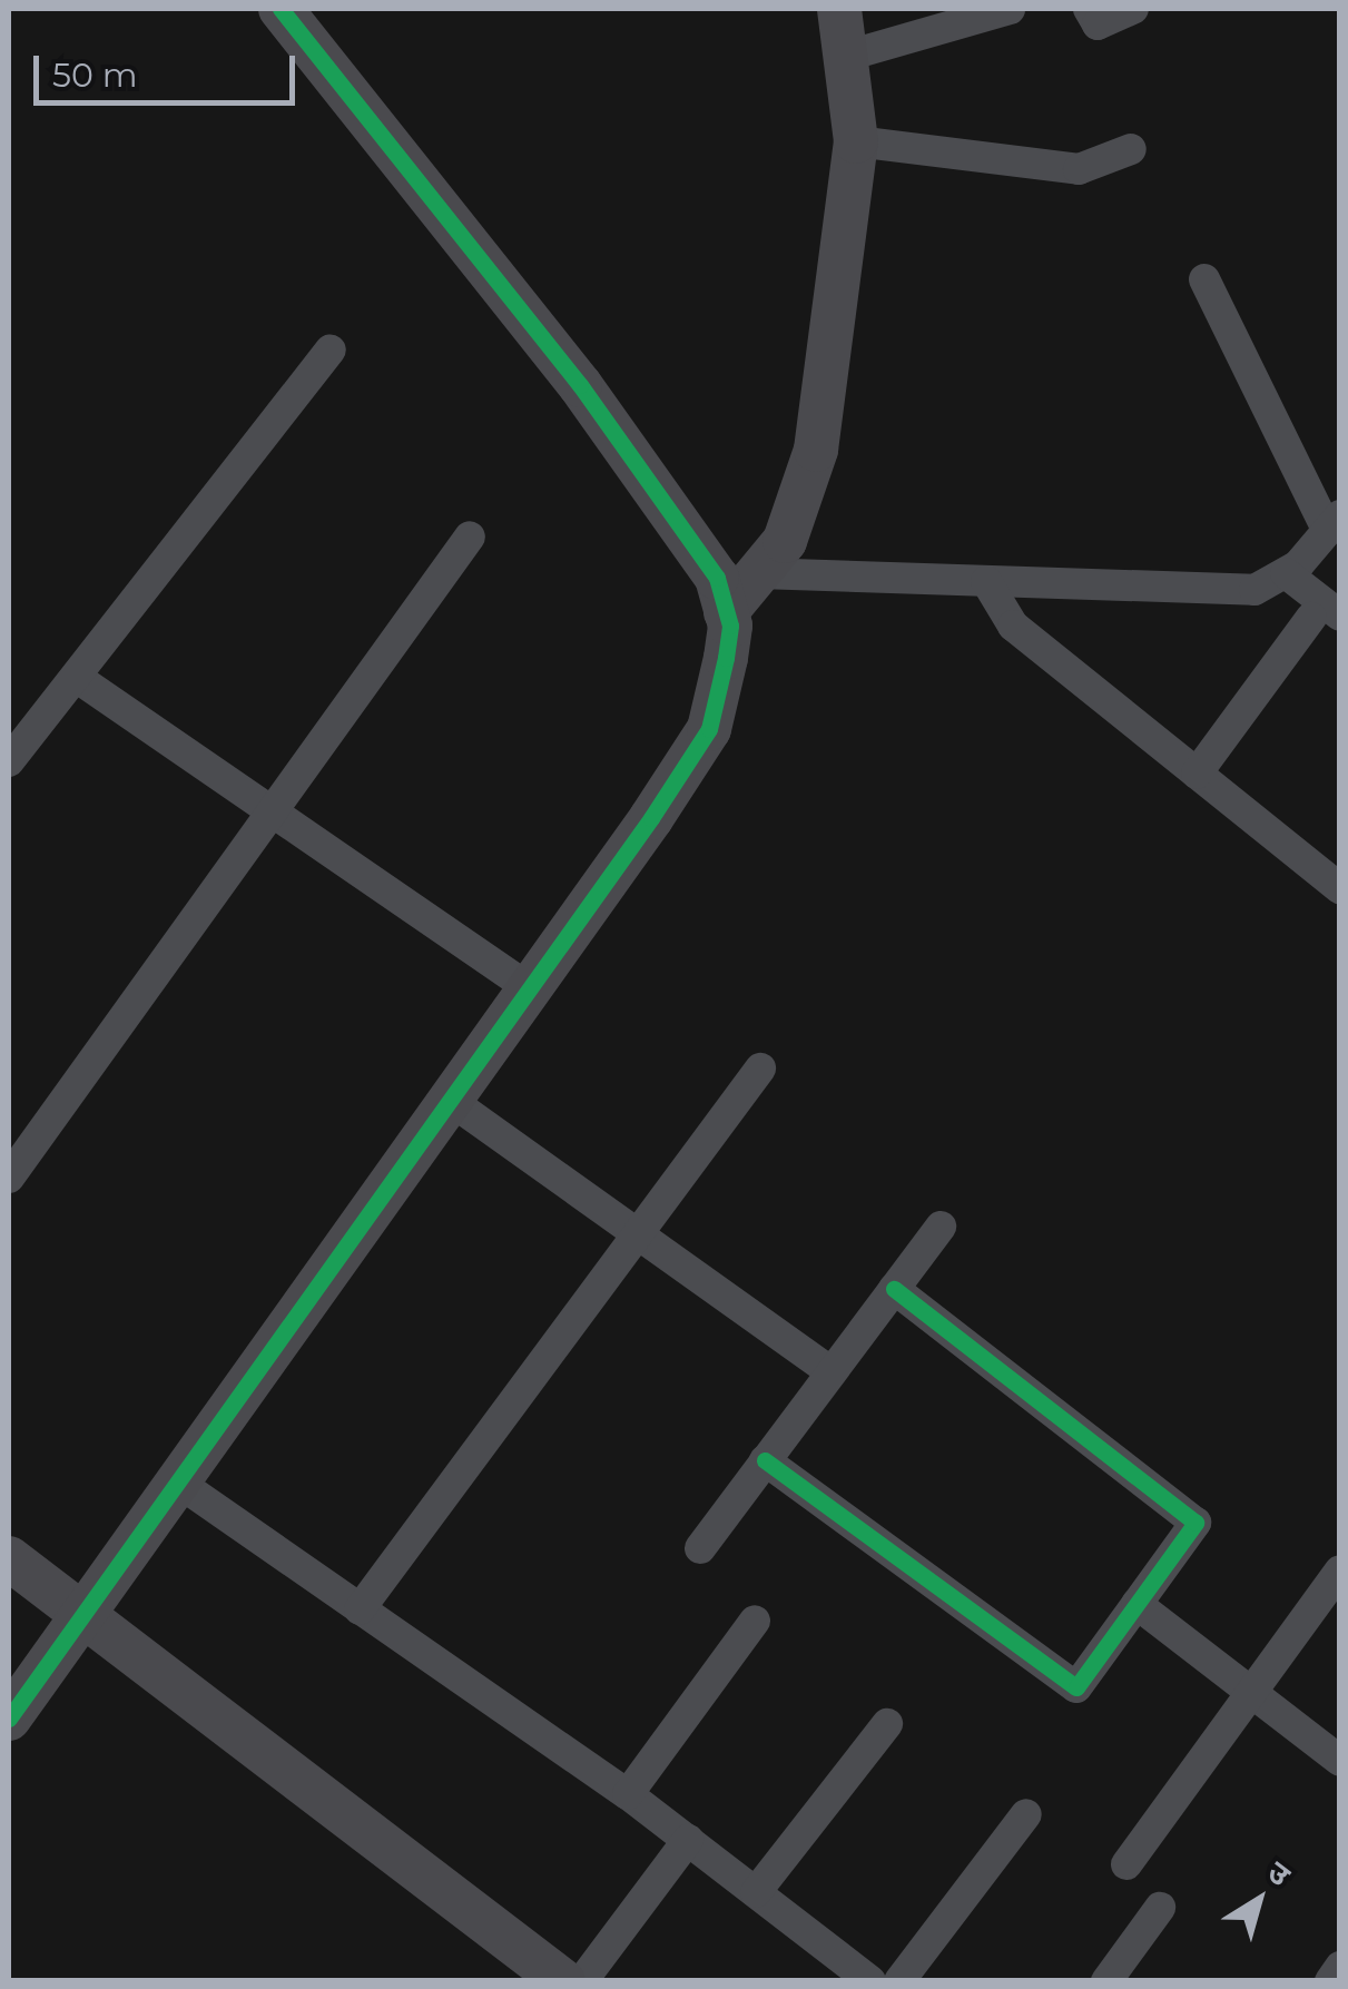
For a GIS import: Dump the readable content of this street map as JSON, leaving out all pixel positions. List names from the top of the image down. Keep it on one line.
{"scale_bar":"50 m","north":"top right"}
